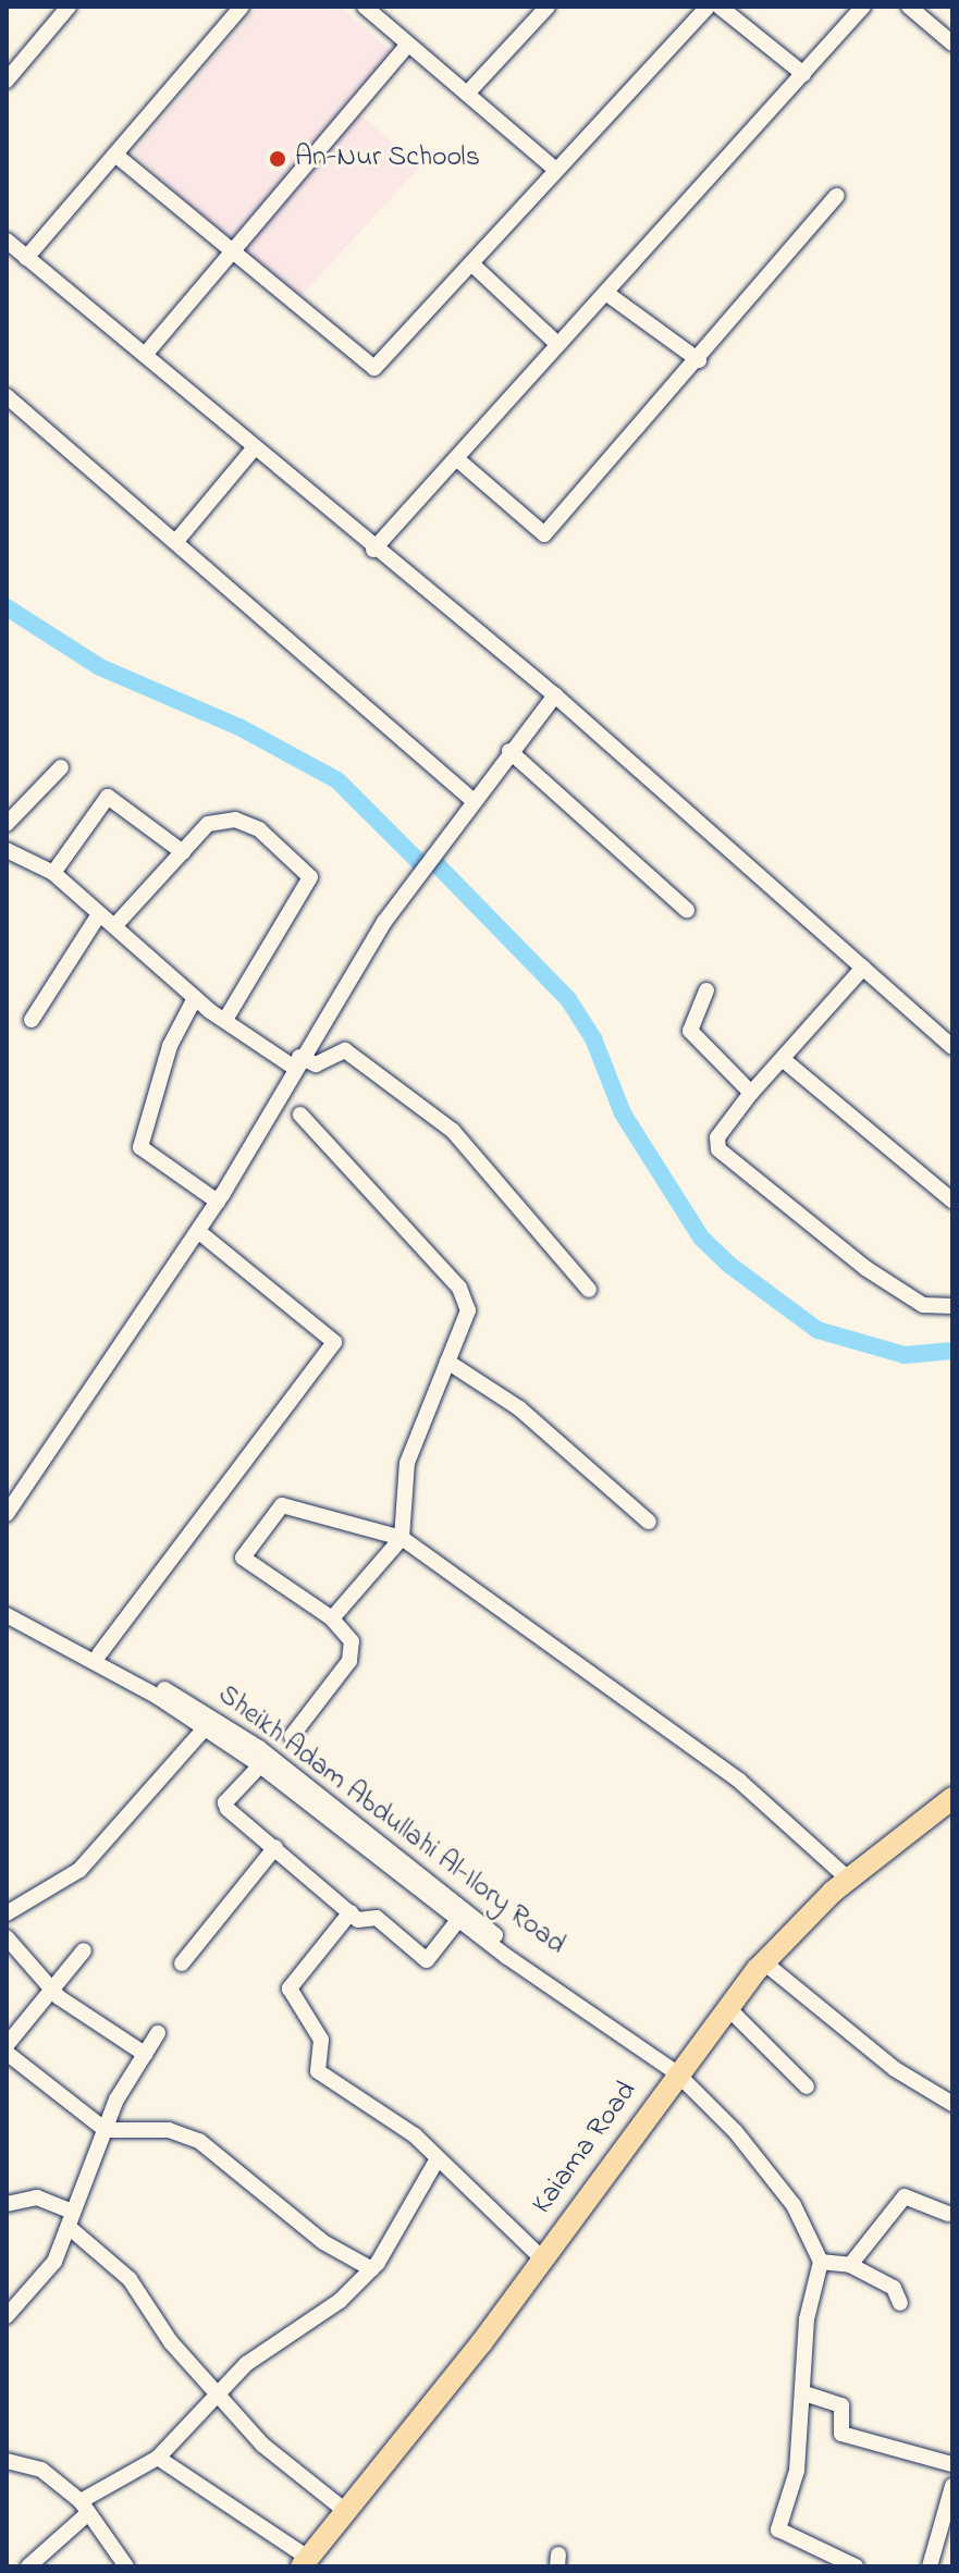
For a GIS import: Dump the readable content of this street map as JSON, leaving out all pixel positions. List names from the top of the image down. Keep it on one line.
{"streets":{"highway":["Kaiama Road"],"street":["Sheikh Adam Abdullahi Al-Ilory Road"]},"crossings":[["Sheikh Adam Abdullahi Al-Ilory Road","Kaiama Road"]],"places":["An-Nur Schools"]}
